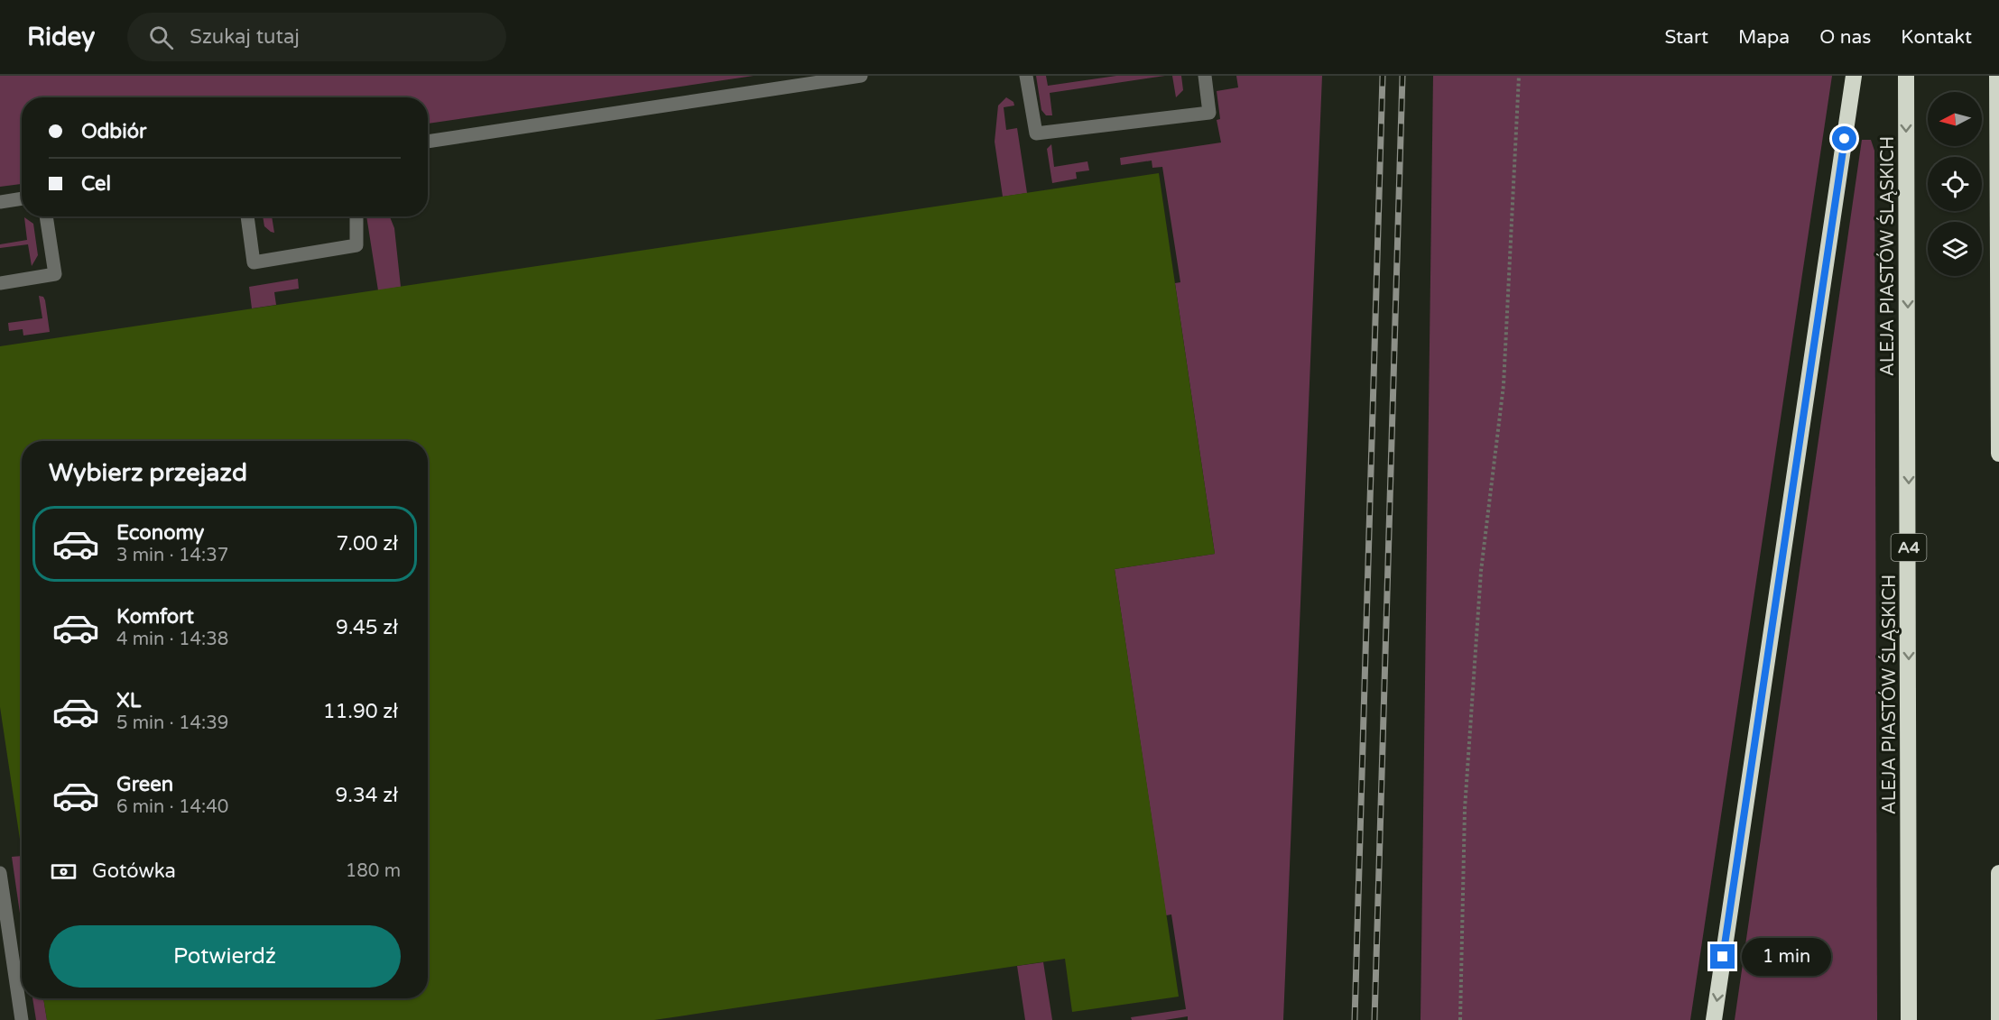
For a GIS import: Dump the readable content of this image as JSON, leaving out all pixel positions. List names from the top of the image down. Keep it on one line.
{"streets":{"highway":["ALEJA PIASTÓW ŚLĄSKICH","A4"]},"north":"left","page":{"header":"Ridey","search":"Szukaj tutaj","nav":["Start","Mapa","O nas","Kontakt"],"banner":["Odbiór","Cel"],"heading":"Wybierz przejazd","list":[{"name":"Economy","note":"3 min · 14:37","value":"7.00 zł"},{"name":"Komfort","note":"4 min · 14:38","value":"9.45 zł"},{"name":"XL","note":"5 min · 14:39","value":"11.90 zł"},{"name":"Green","note":"6 min · 14:40","value":"9.34 zł"}],"pay":["Gotówka","180 m"],"buttons":"Potwierdź","bubble":"1 min"}}
